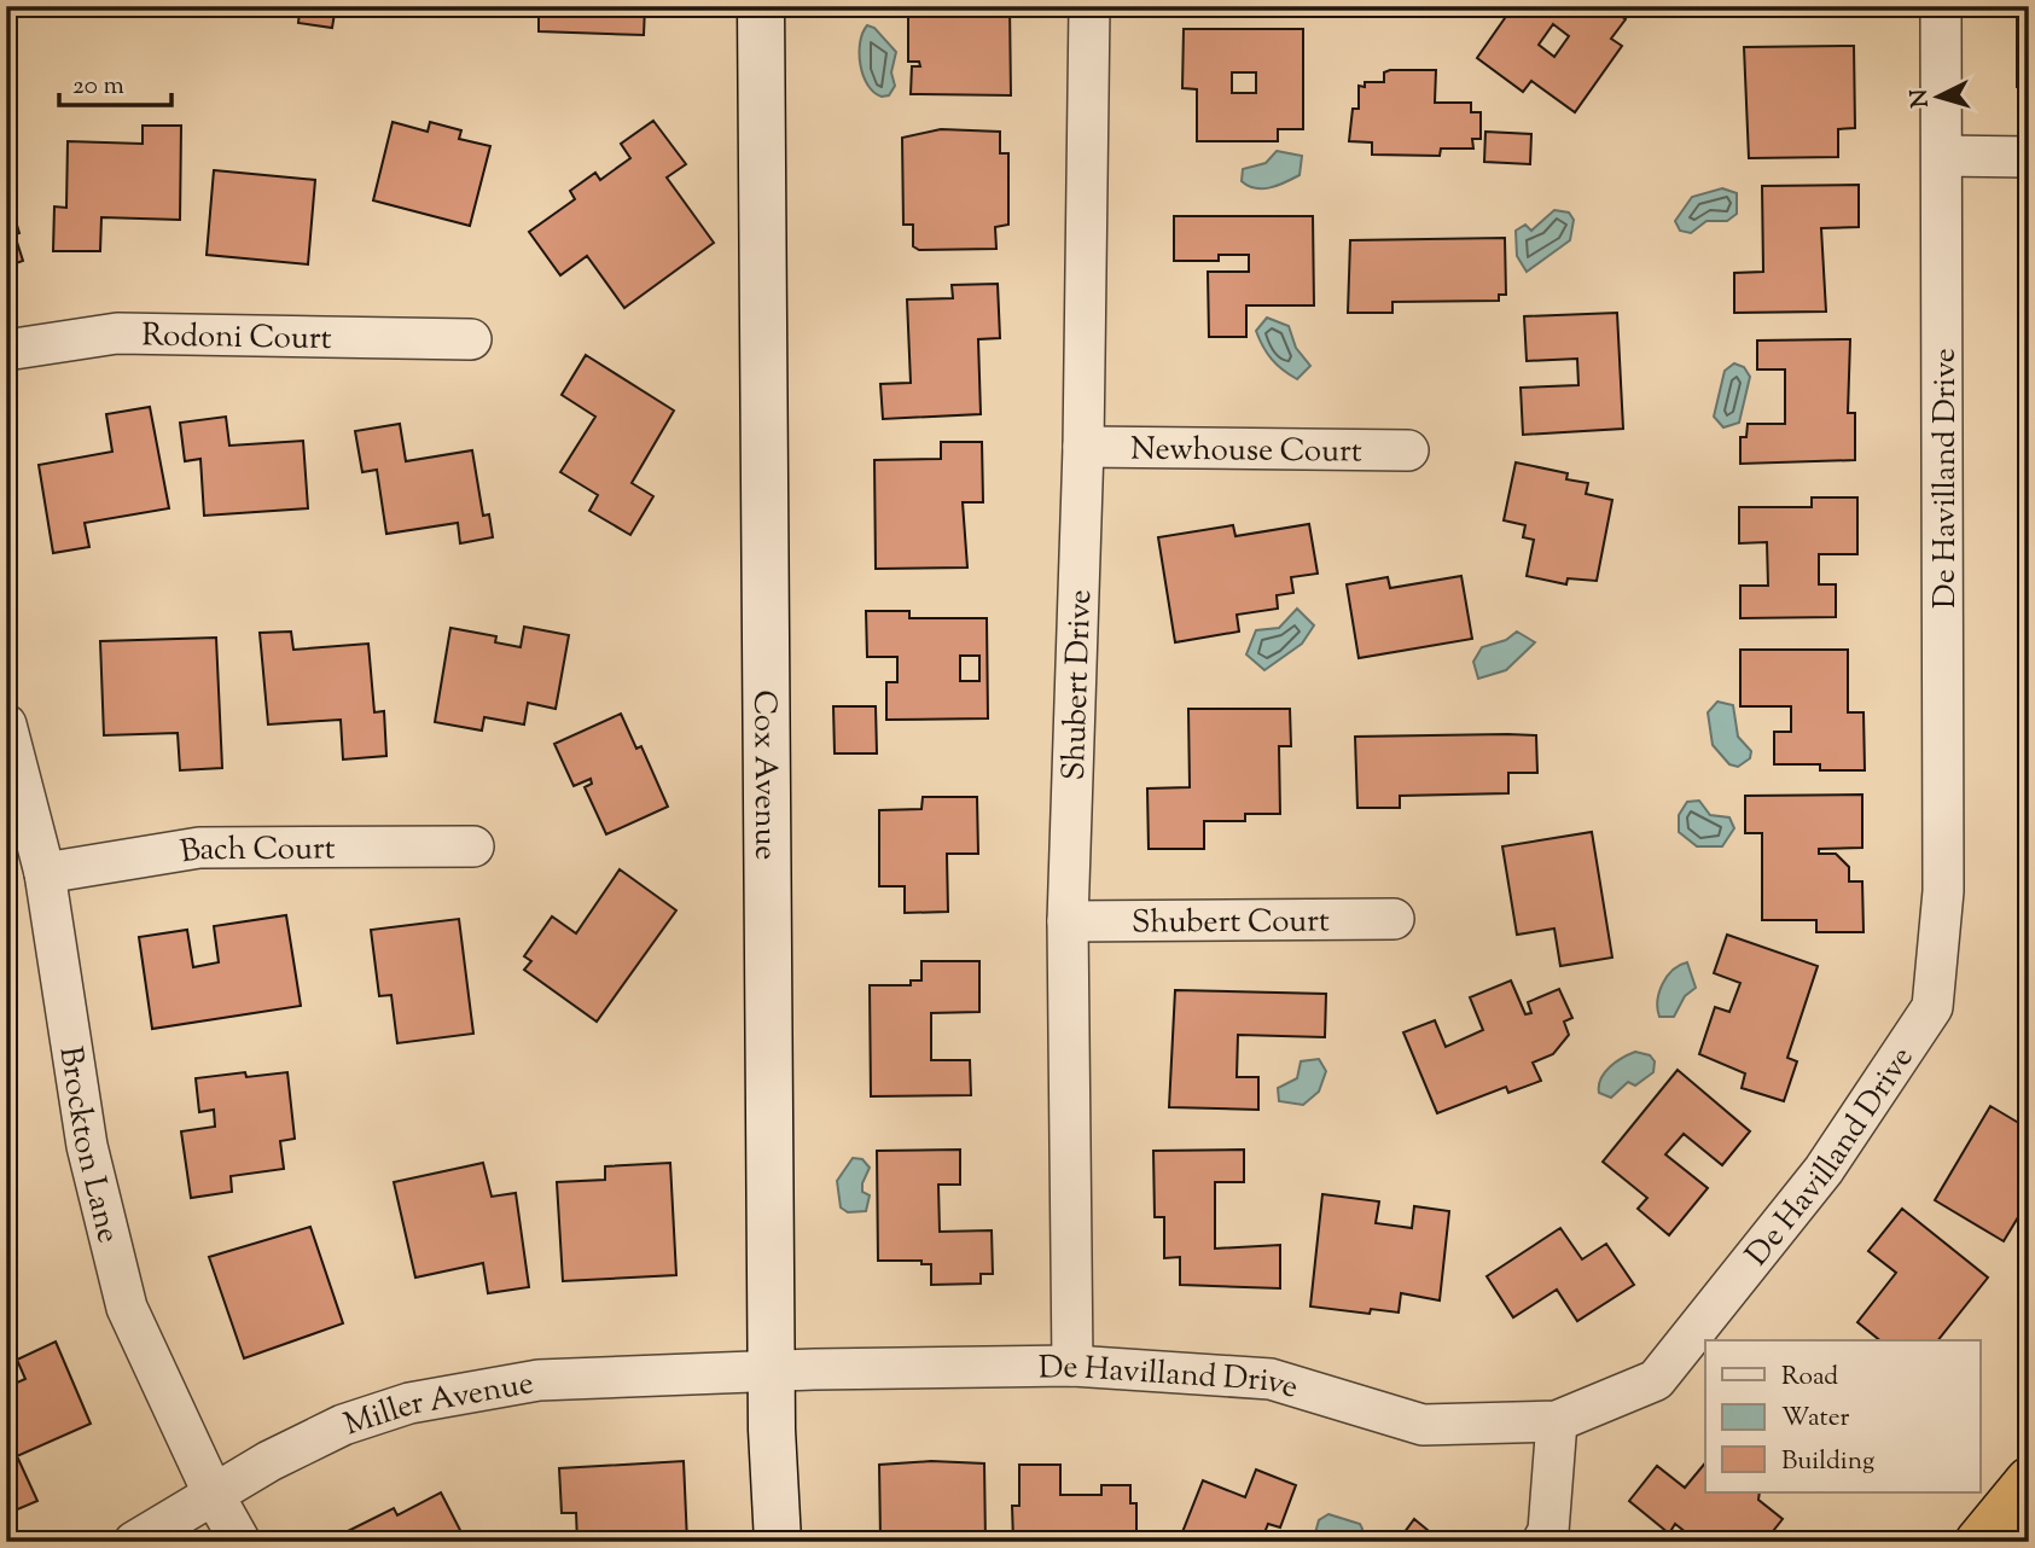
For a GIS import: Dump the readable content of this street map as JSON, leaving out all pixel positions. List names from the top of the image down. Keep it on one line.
{"streets":{"main road":["Cox Avenue"],"street":["Rodoni Court","Newhouse Court","De Havilland Drive","Shubert Drive","Bach Court","Shubert Court","Brockton Lane","Miller Avenue"]},"crossings":[["Newhouse Court","Shubert Drive"],["De Havilland Drive","Shubert Drive"],["De Havilland Drive","Cox Avenue"],["De Havilland Drive","Miller Avenue"],["Shubert Drive","Shubert Court"],["Cox Avenue","Miller Avenue"],["Bach Court","Brockton Lane"],["Brockton Lane","Miller Avenue"]],"legend":["Road","Water","Building"],"scale_bar":"20 m","north":"left"}
